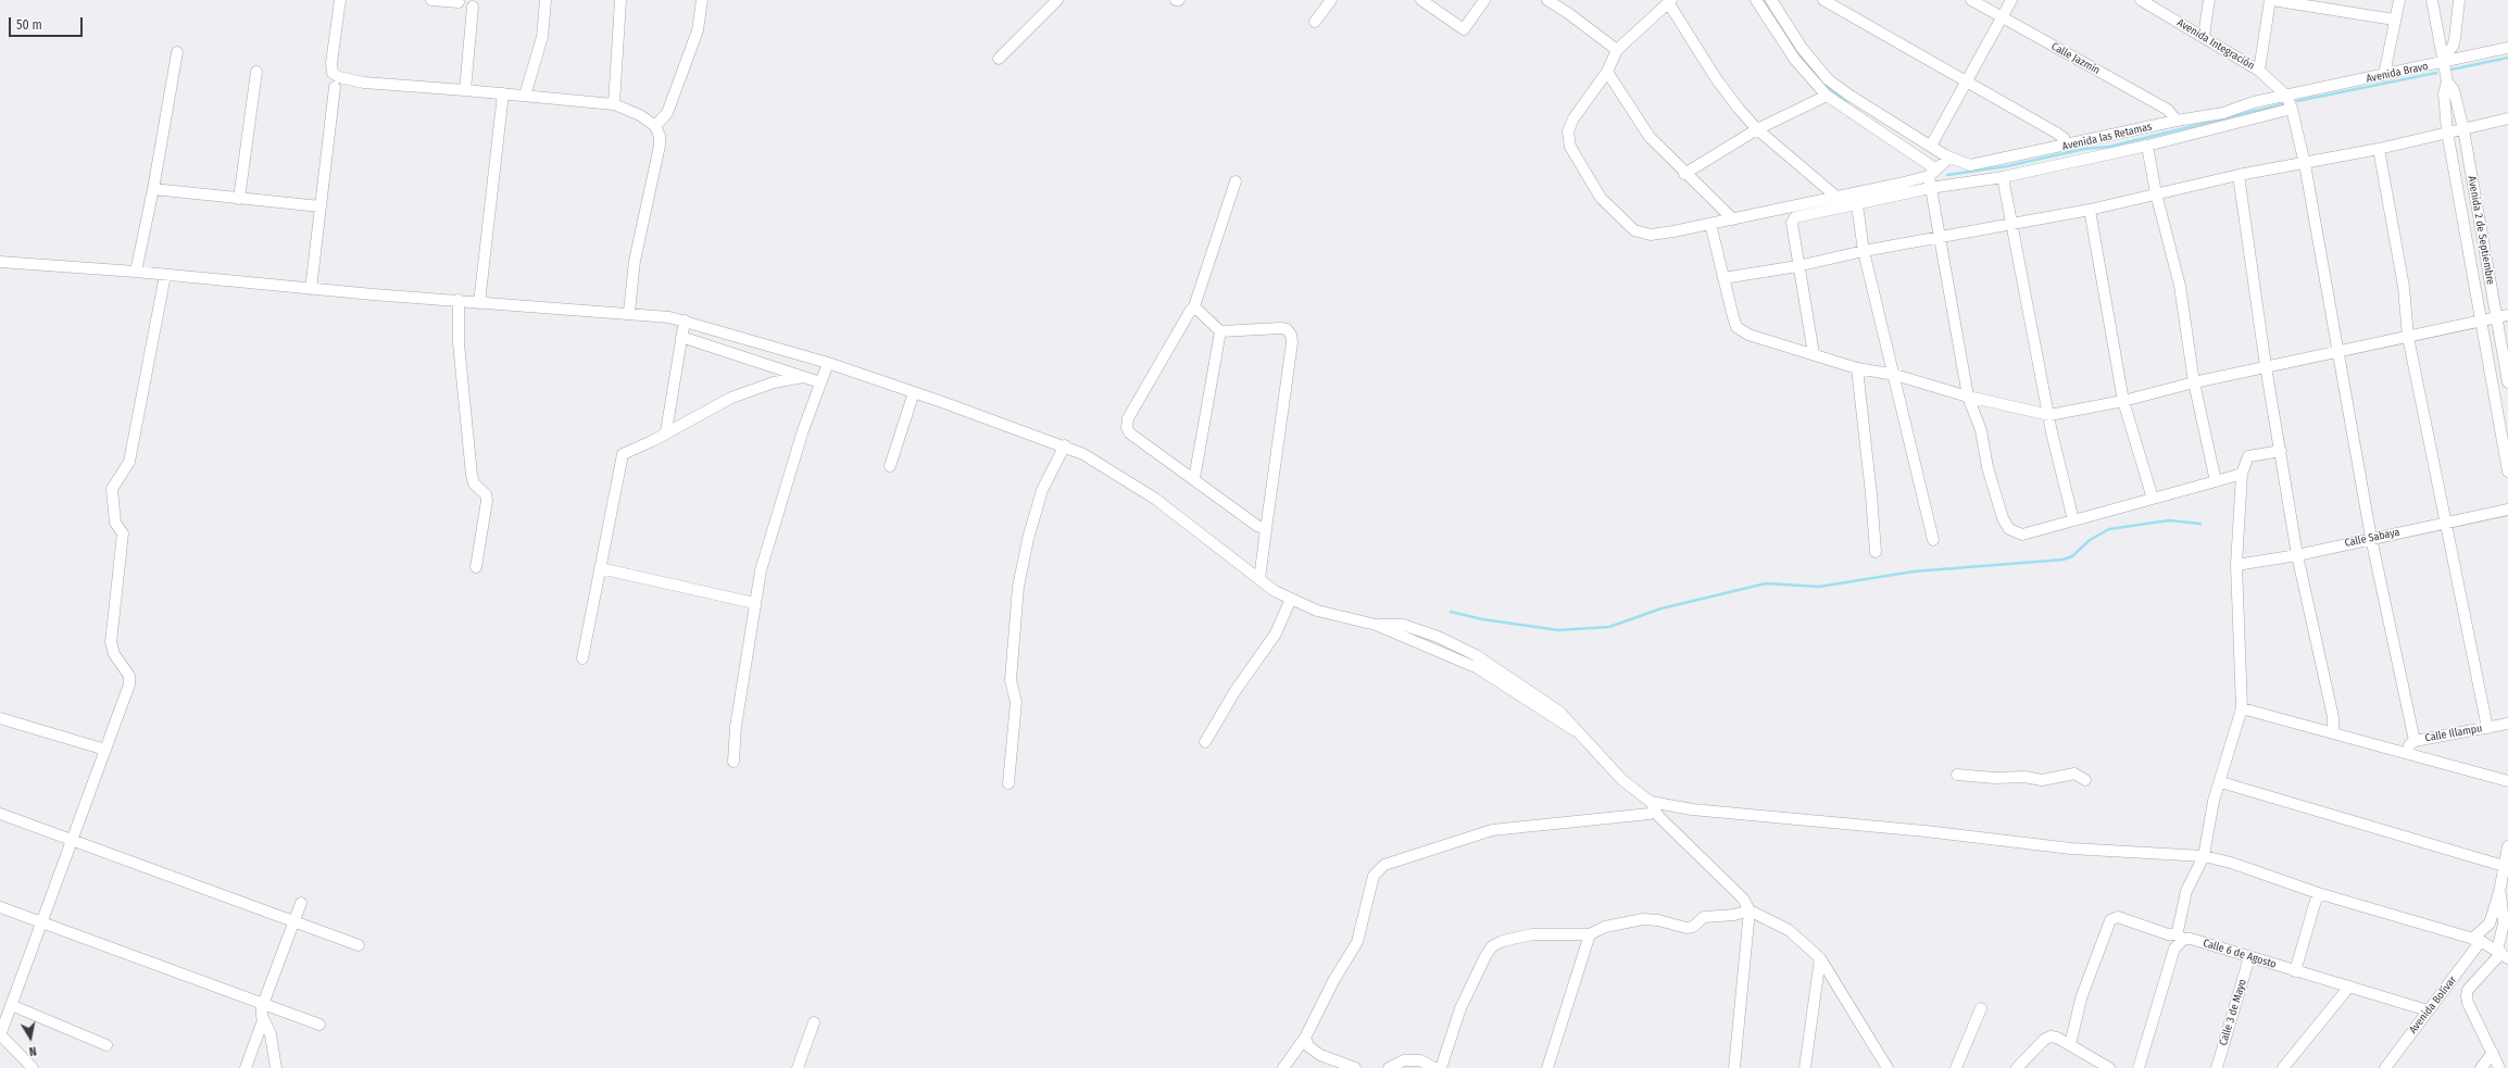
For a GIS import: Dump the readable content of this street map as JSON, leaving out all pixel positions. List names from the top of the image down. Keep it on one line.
{"streets":{"street":["Avenida Integración","Calle Jazmín","Avenida Bravo","Avenida las Retamas","Avenida 2 de Septiembre","Calle Sabaya","Calle Illampu","Calle 6 de Agosto","Avenida Bolívar","Calle 3 de Mayo"]},"crossings":[["Avenida Integración","Avenida Bravo"],["Avenida Integración","Avenida las Retamas"],["Calle Jazmín","Avenida las Retamas"],["Avenida Bravo","Avenida las Retamas"],["Calle 6 de Agosto","Avenida Bolívar"],["Calle 6 de Agosto","Calle 3 de Mayo"]],"scale_bar":"50 m","north":"bottom"}
